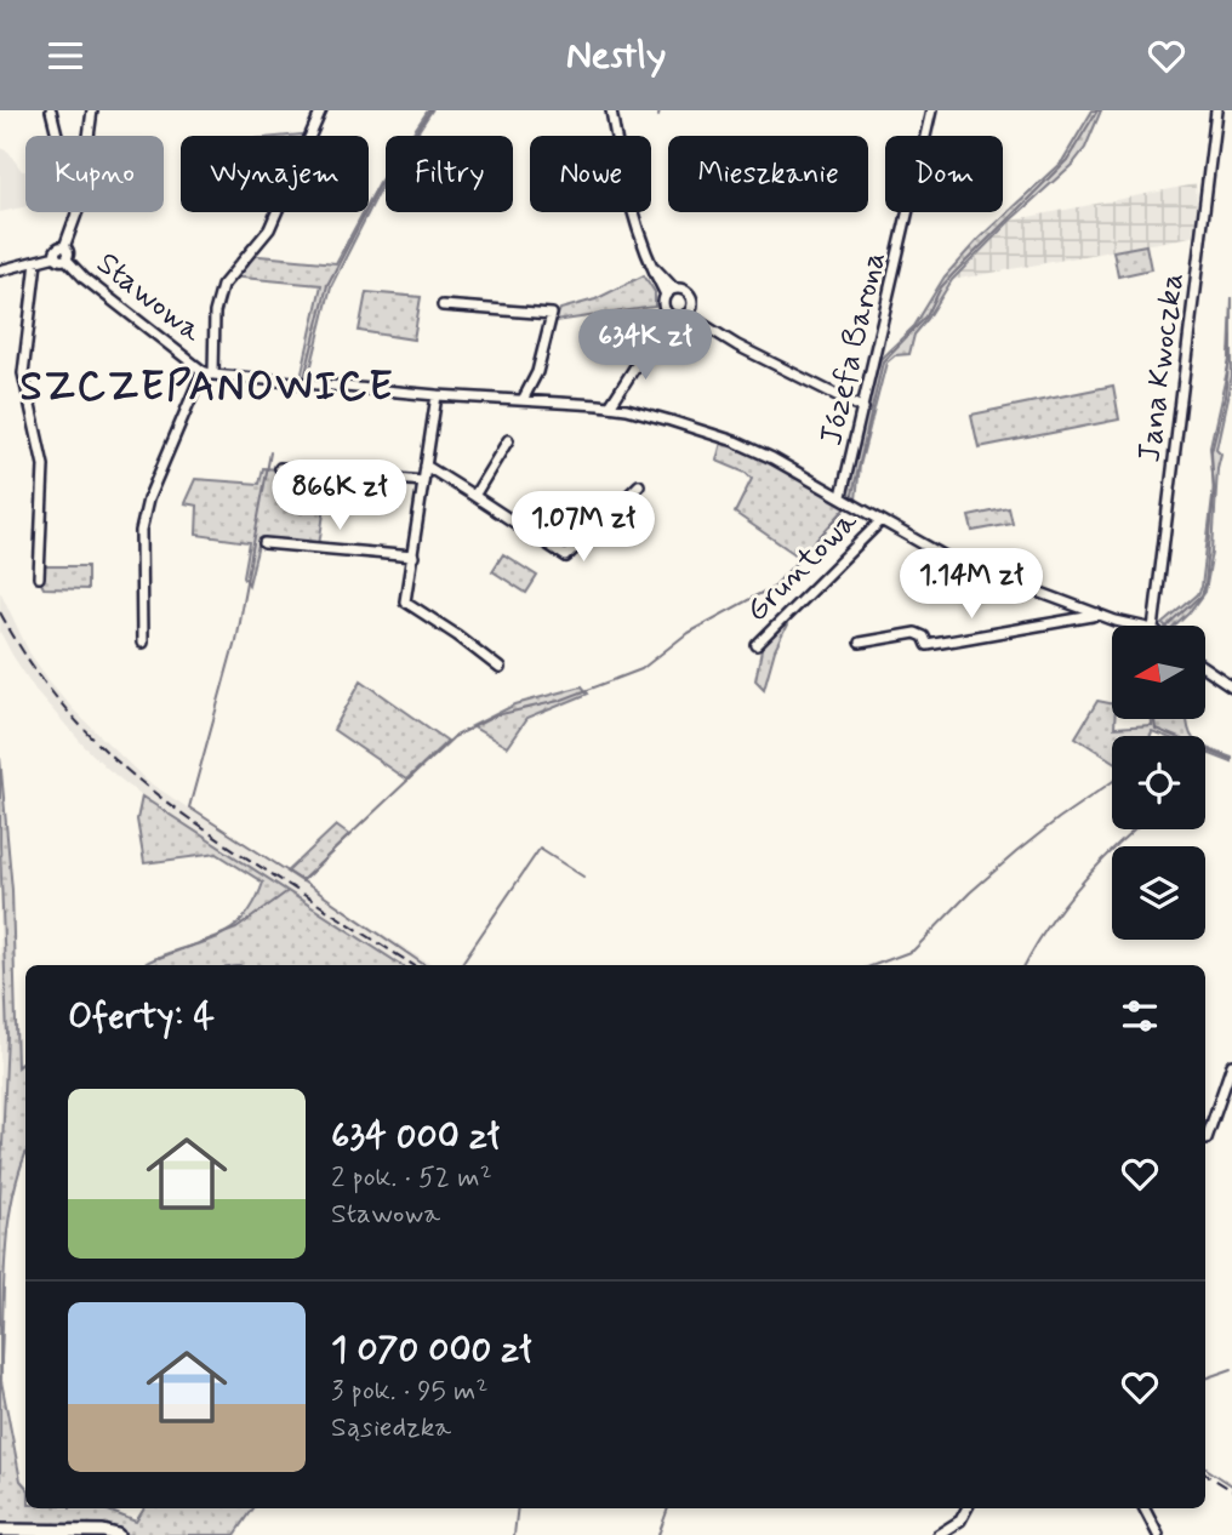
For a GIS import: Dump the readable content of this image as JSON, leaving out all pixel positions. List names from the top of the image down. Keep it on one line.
{"streets":{"street":["Stawowa","Józefa Barona","Jana Kwoczka","Gruntowa"]},"crossings":[["Stawowa","Józefa Barona"],["Stawowa","Gruntowa"]],"districts":["SZCZEPANOWICE"],"north":"left","page":{"header":"Nestly","chip":["Kupno","Wynajem","Filtry","Nowe","Mieszkanie","Dom"],"price":["634K zł","866K zł","1.07M zł","1.14M zł"],"heading":"Oferty: 4","list":[{"name":"634 000 zł","note":"2 pok. · 52 m² · Stawowa"},{"name":"1 070 000 zł","note":"3 pok. · 95 m² · Sąsiedzka"}]}}
